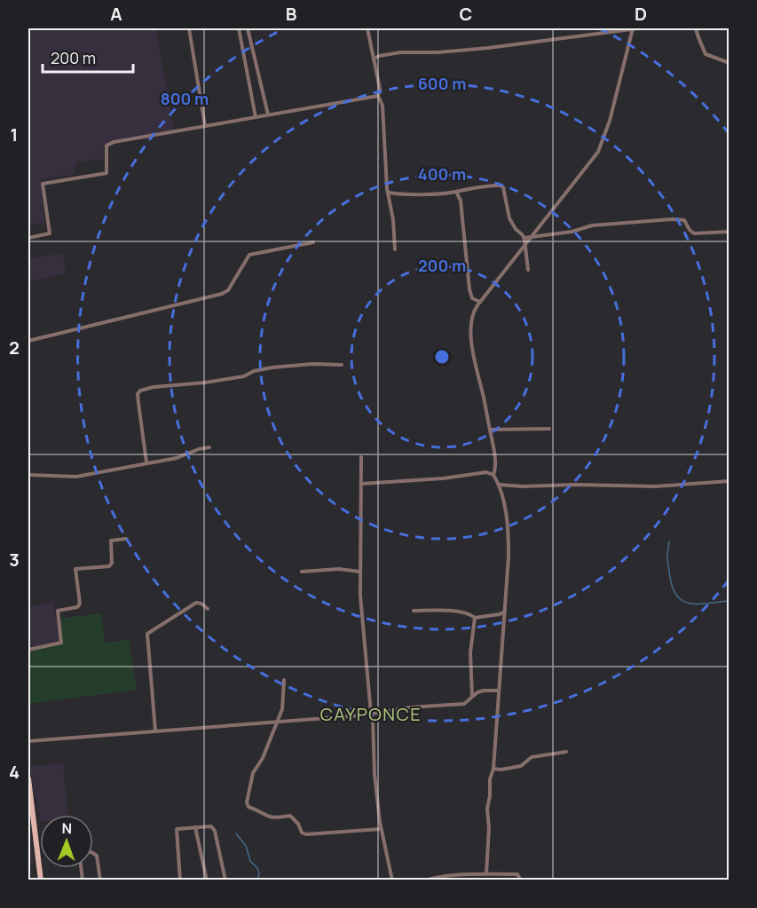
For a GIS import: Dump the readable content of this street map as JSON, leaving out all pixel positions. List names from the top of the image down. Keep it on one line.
{"districts":["CAYPONCE"],"scale_bar":"200 m","north":"top","grid":{"columns":["A","B","C","D"],"rows":["1","2","3","4"]},"rings":["600 m","800 m","400 m","200 m"]}
